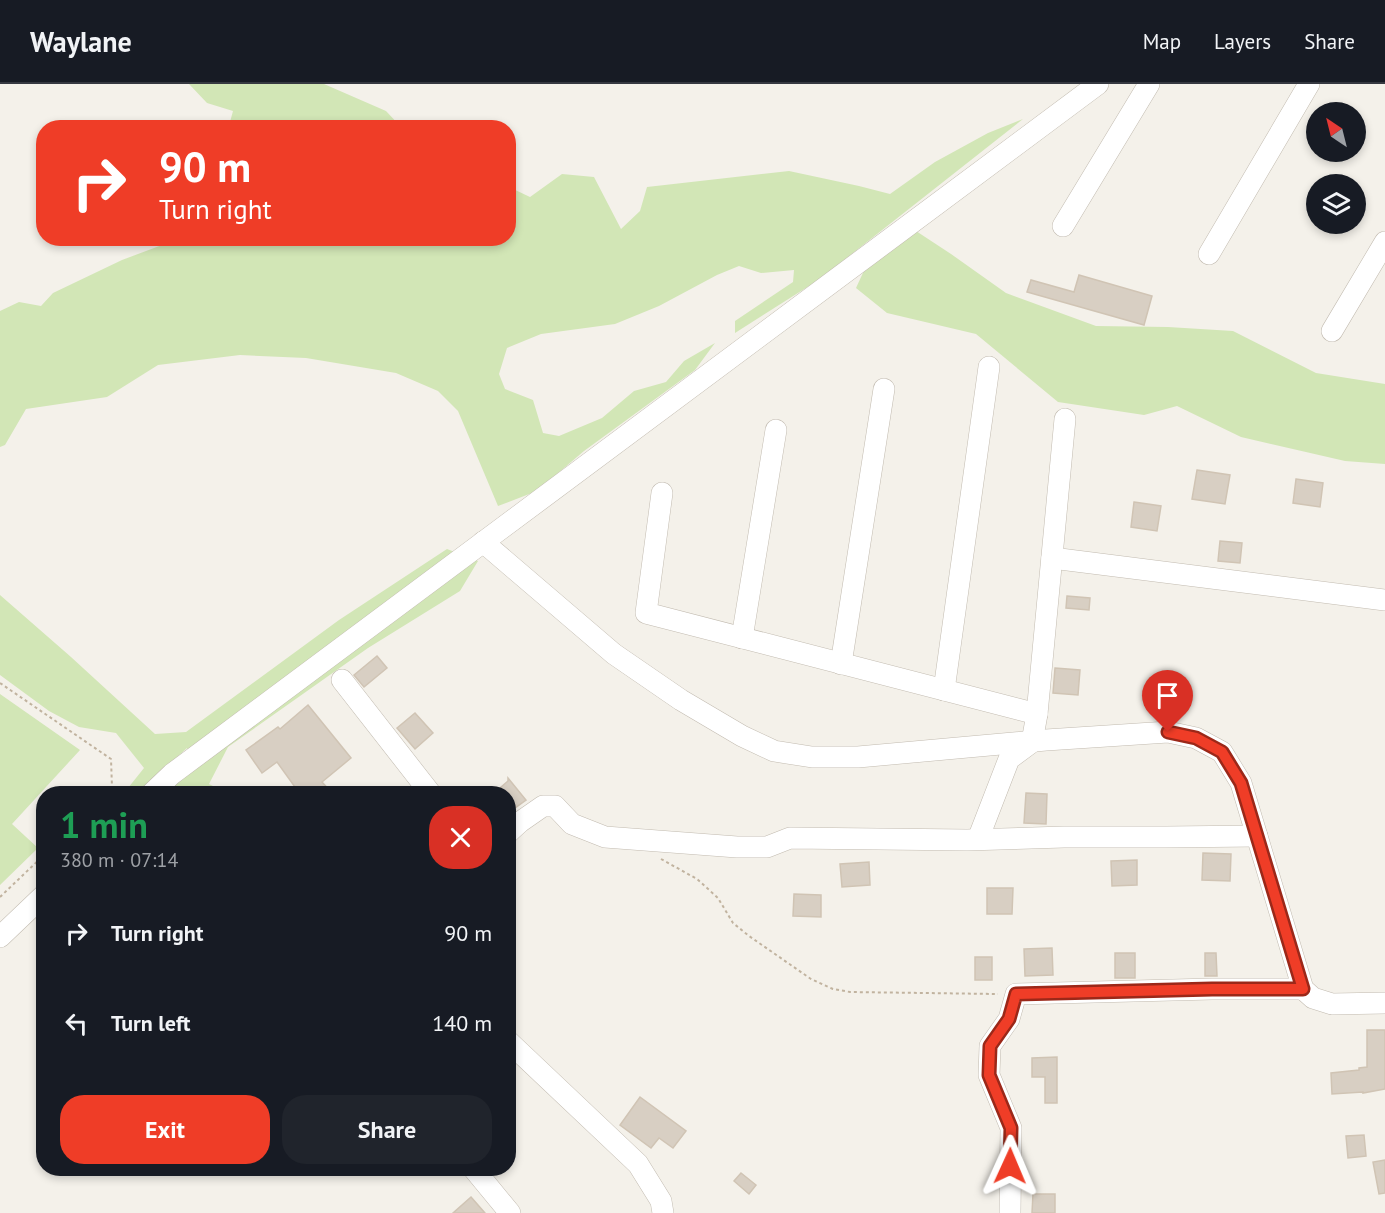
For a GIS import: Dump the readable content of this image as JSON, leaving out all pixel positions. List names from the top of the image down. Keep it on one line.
{"north":"top left","page":{"header":"Waylane","nav":["Map","Layers","Share"],"turn":["90 m","Turn right"],"heading":["1 min","380 m · 07:14"],"list":[{"name":"Turn right","value":"90 m"},{"name":"Turn left","value":"140 m"}],"buttons":["Exit","Share"]}}
